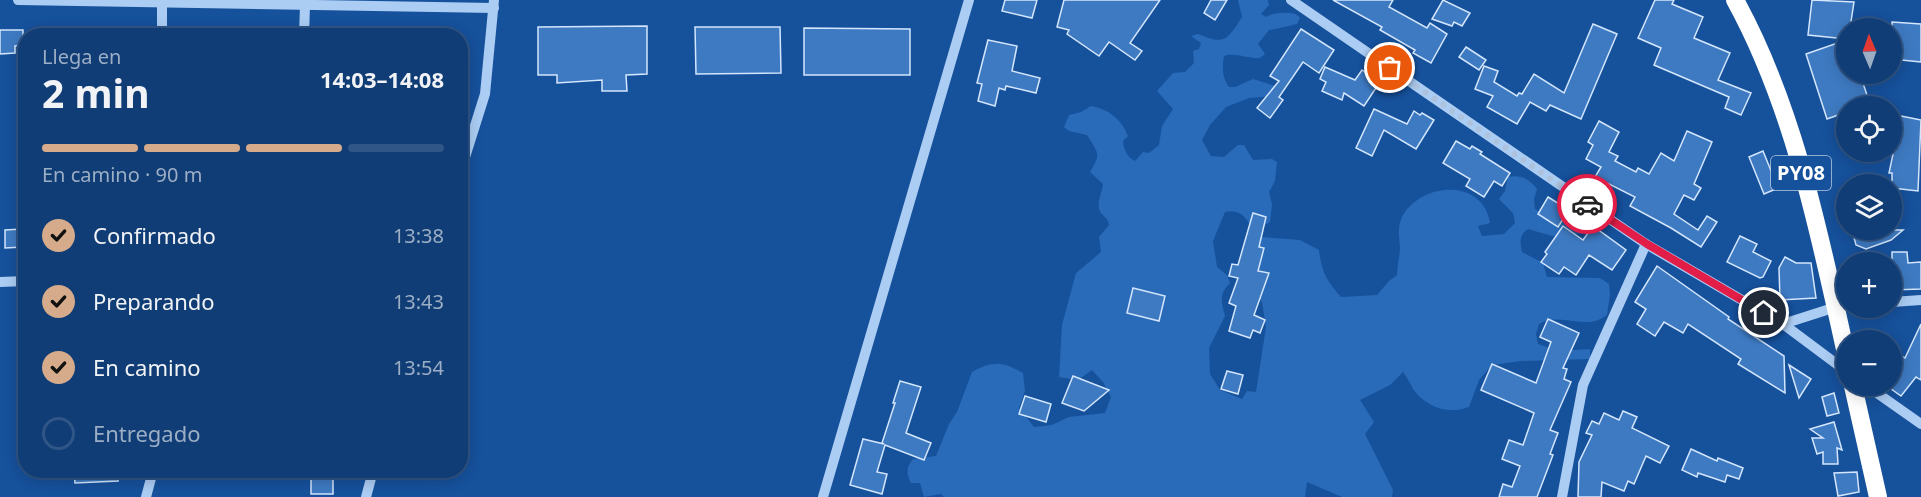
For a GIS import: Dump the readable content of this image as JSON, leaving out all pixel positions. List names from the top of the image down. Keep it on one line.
{"streets":{"highway":["PY08"]},"north":"top","page":{"map_buttons":["+","−"],"heading":["2 min","Llega en","14:03–14:08"],"bar":"En camino · 90 m","list":[["Confirmado","13:38"],["Preparando","13:43"],["En camino","13:54"],"Entregado"]}}
